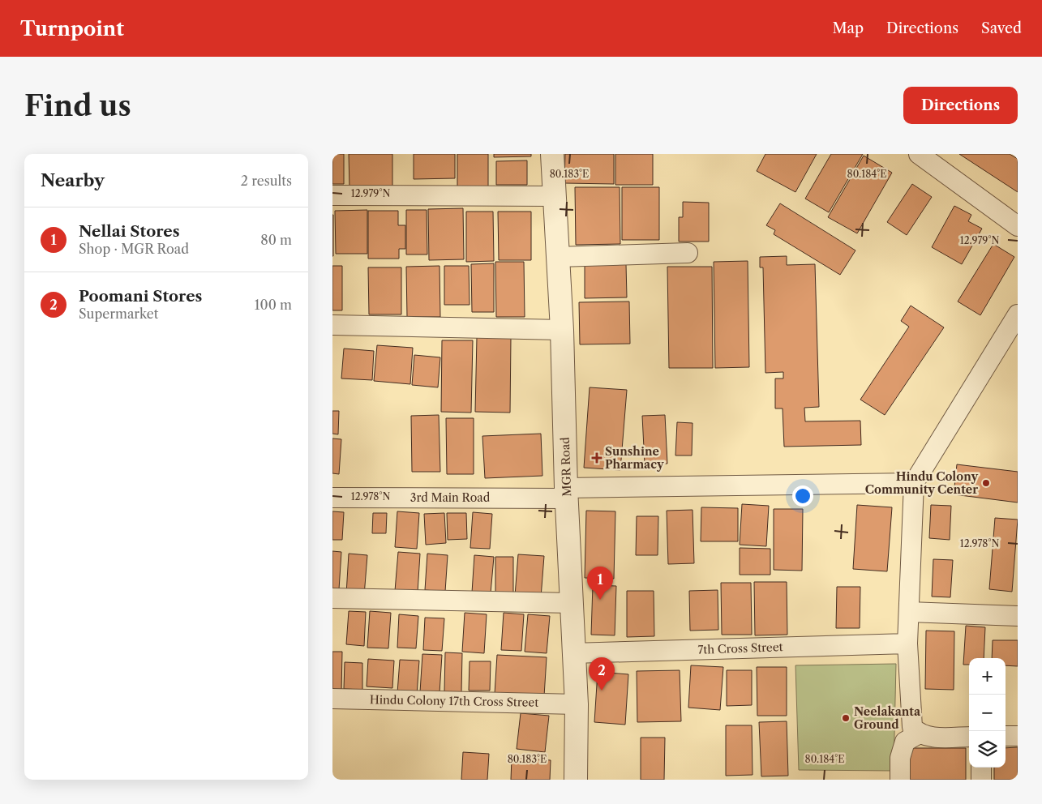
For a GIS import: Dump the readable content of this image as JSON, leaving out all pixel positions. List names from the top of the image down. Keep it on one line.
{"streets":{"street":["MGR Road","3rd Main Road","7th Cross Street","Hindu Colony 17th Cross Street"]},"crossings":[["MGR Road","3rd Main Road"],["MGR Road","7th Cross Street"],["MGR Road","Hindu Colony 17th Cross Street"]],"places":{"health":["Sunshine Pharmacy"],"other":["Hindu Colony Community Center","Neelakanta Ground"]},"page":{"header":"Turnpoint","nav":["Map","Directions","Saved"],"buttons":"Directions","title":"Find us","heading":["Nearby","2 results"],"list":[{"mark":"1","name":"Nellai Stores","note":"Shop · MGR Road","value":"80 m"},{"mark":"2","name":"Poomani Stores","note":"Supermarket","value":"100 m"}],"pins":["1","2"],"map_buttons":["+","−"]},"coordinates":["80.183°E","80.184°E","12.979°N","12.978°N"]}
